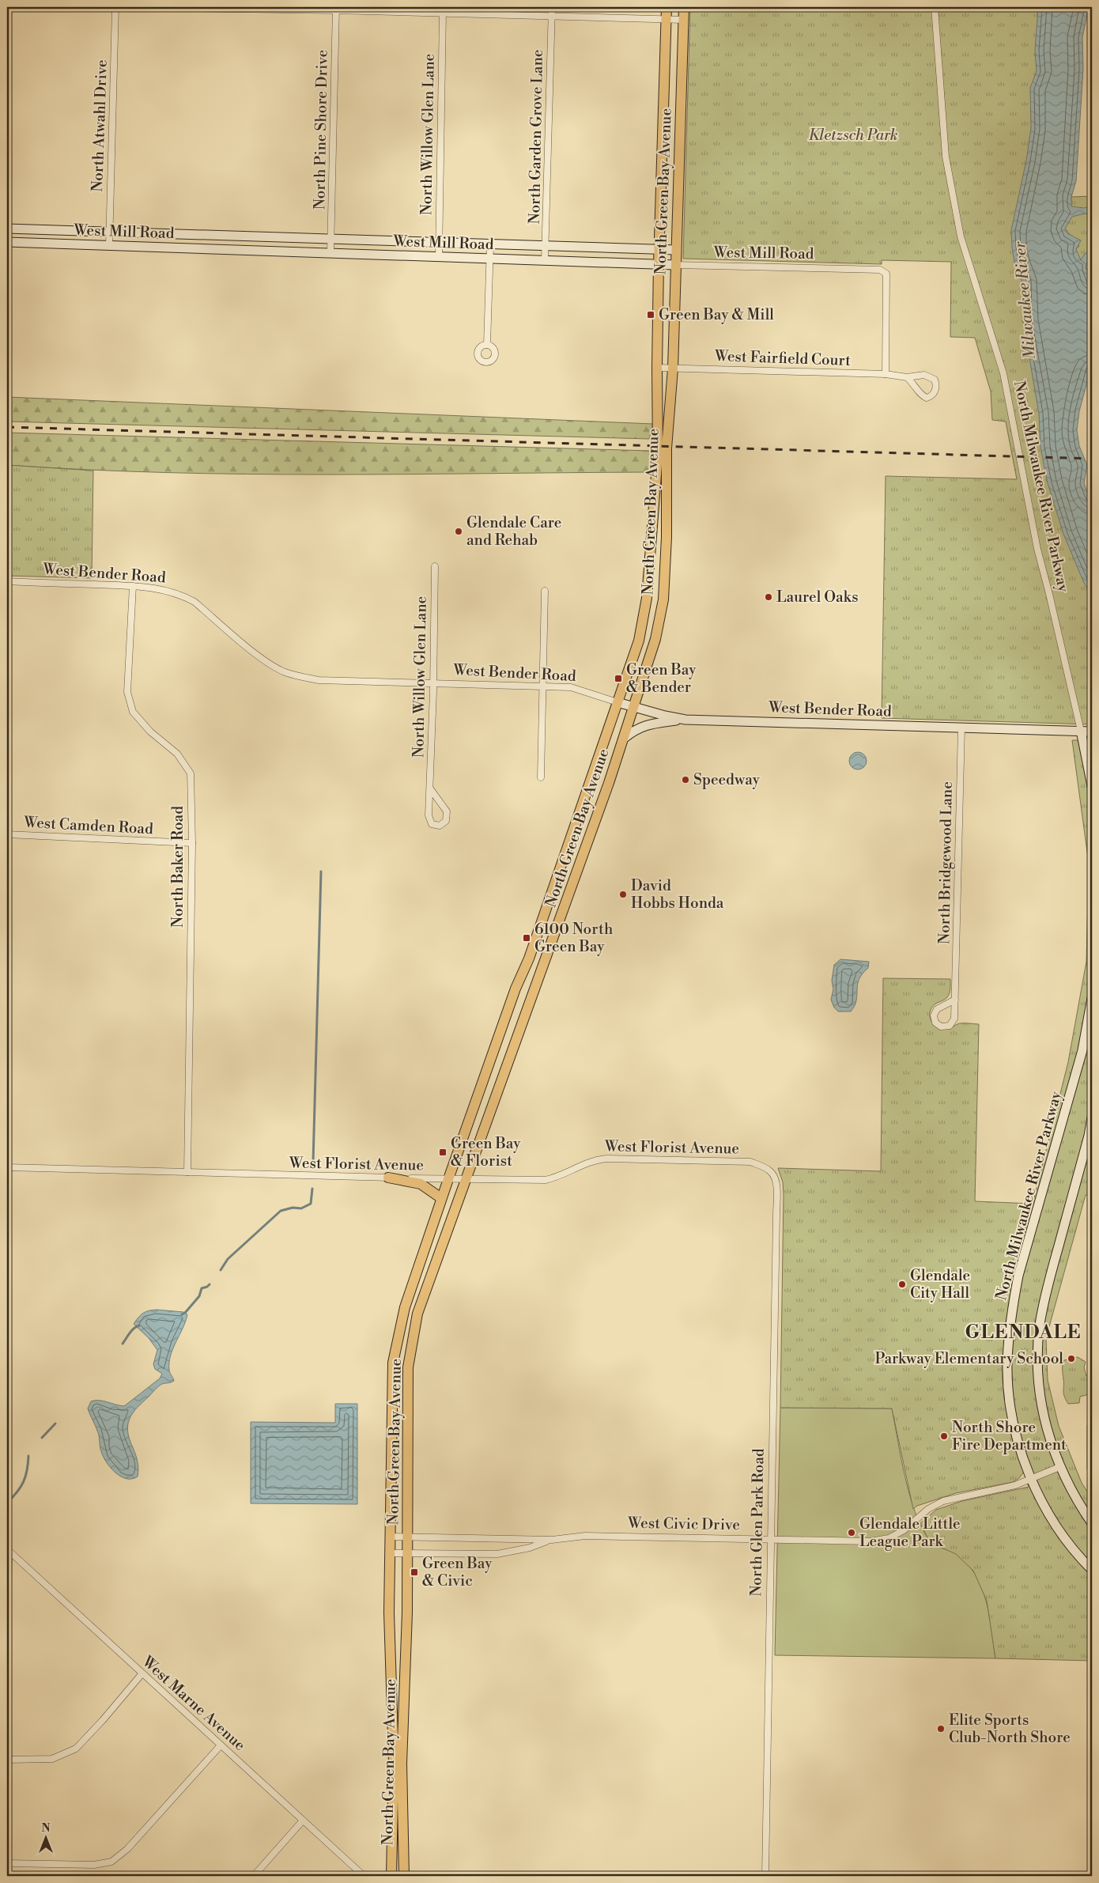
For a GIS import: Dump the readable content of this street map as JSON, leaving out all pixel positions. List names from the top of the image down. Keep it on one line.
{"streets":{"main road":["North Green Bay Avenue"],"street":["North Atwahl Drive","North Pine Shore Drive","North Willow Glen Lane","North Garden Grove Lane","West Mill Road","West Fairfield Court","North Milwaukee River Parkway","West Bender Road","West Camden Road","North Bridgewood Lane","North Baker Road","West Florist Avenue","North Glen Park Road","West Civic Drive","West Marne Avenue"]},"crossings":[["North Atwahl Drive","West Mill Road"],["North Pine Shore Drive","West Mill Road"],["North Willow Glen Lane","West Mill Road"],["North Willow Glen Lane","West Bender Road"],["North Garden Grove Lane","West Mill Road"],["North Green Bay Avenue","West Mill Road"],["North Green Bay Avenue","West Fairfield Court"],["North Green Bay Avenue","West Bender Road"],["North Green Bay Avenue","West Florist Avenue"],["North Green Bay Avenue","West Civic Drive"],["West Mill Road","West Fairfield Court"],["North Milwaukee River Parkway","West Bender Road"],["North Milwaukee River Parkway","West Civic Drive"],["West Bender Road","North Bridgewood Lane"],["West Bender Road","North Baker Road"],["West Camden Road","North Baker Road"],["North Baker Road","West Florist Avenue"],["West Florist Avenue","North Glen Park Road"],["North Glen Park Road","West Civic Drive"]],"districts":["GLENDALE"],"water":["Milwaukee River"],"parks":["Kletzsch Park"],"places":{"transit":["Green Bay & Mill","Green Bay & Bender","6100 North Green Bay","Green Bay & Florist","Green Bay & Civic"],"other":["Glendale Care and Rehab","Laurel Oaks","Speedway","David Hobbs Honda","Glendale City Hall","Parkway Elementary School","North Shore Fire Department","Glendale Little League Park","Elite Sports Club-North Shore"]},"north":"top"}
